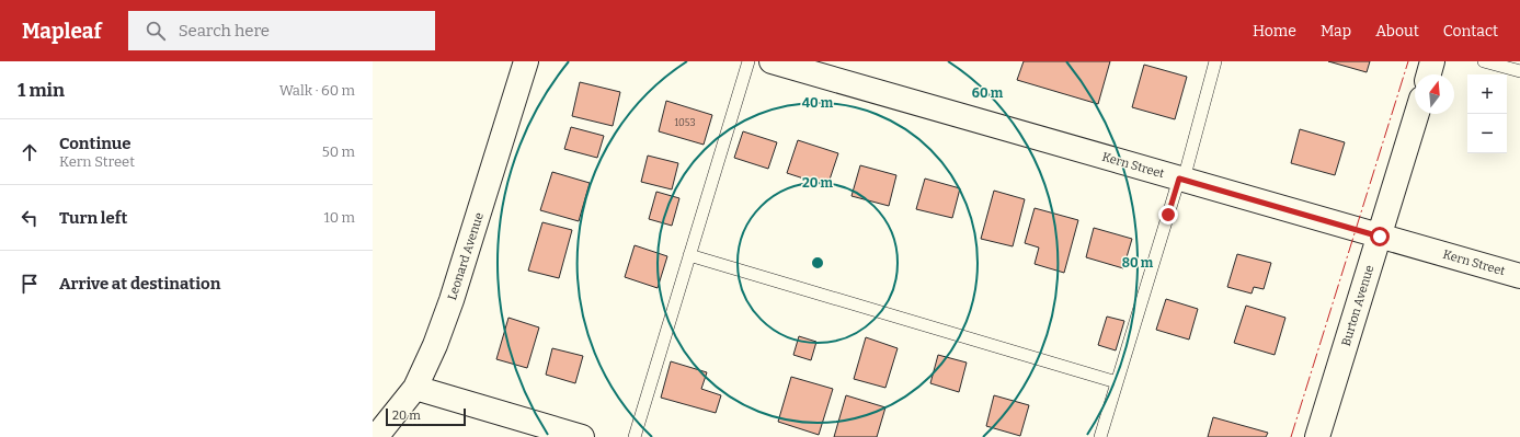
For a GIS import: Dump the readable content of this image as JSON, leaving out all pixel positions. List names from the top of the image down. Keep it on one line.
{"streets":{"street":["Kern Street","Leonard Avenue","Burton Avenue"]},"crossings":[["Kern Street","Burton Avenue"]],"house_numbers":["1053"],"scale_bar":"20 m","north":"top","page":{"header":"Mapleaf","search":"Search here","nav":["Home","Map","About","Contact"],"heading":["1 min","Walk · 60 m"],"map_buttons":["+","−"],"list":[["Continue","Kern Street","50 m"],["Turn left","10 m"],"Arrive at destination"],"scale":"20 m"},"rings":["60 m","40 m","20 m","80 m"]}
